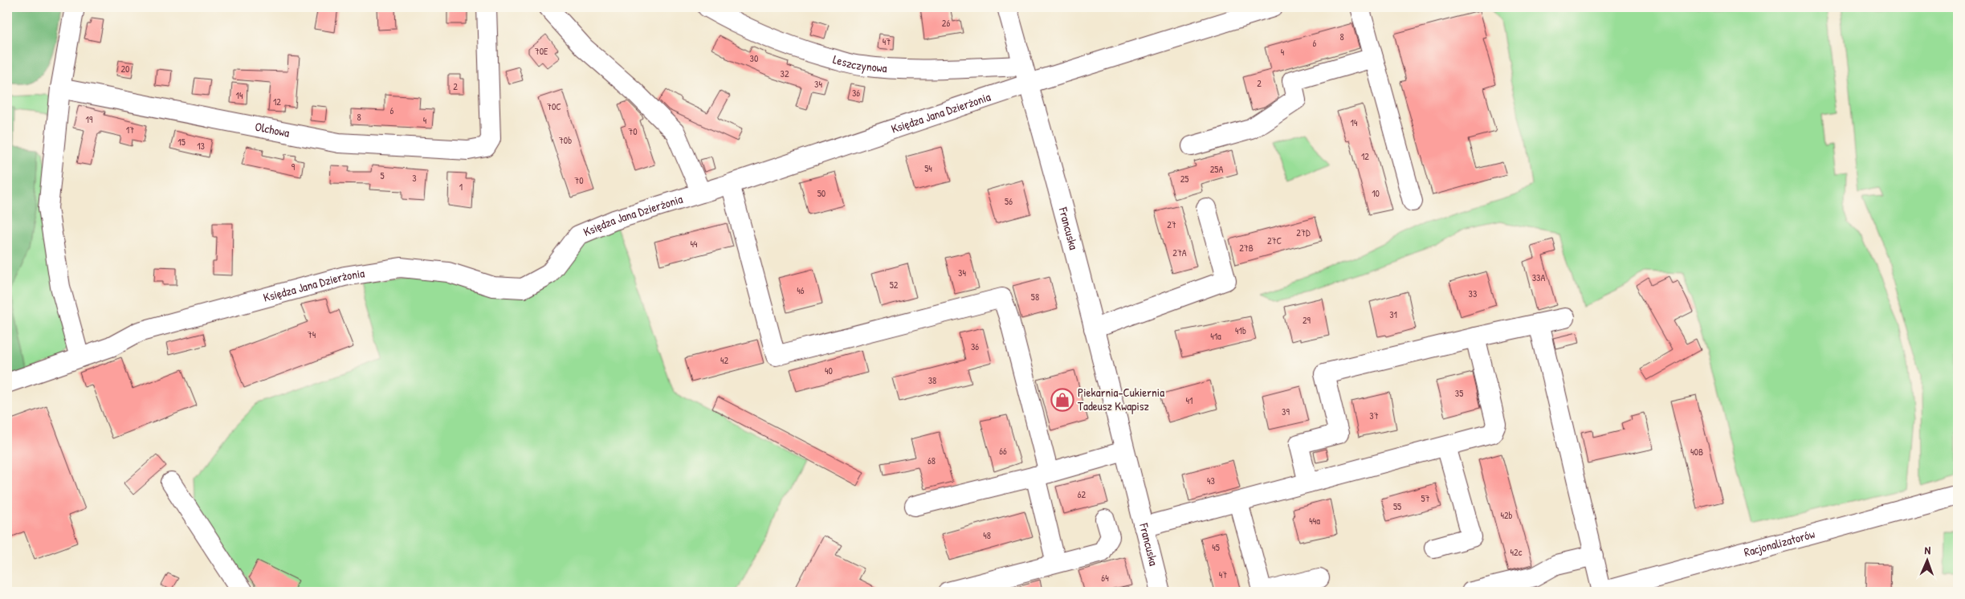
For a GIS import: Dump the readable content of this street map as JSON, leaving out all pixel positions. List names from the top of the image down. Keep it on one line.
{"streets":{"street":["Leszczynowa","Księdza Jana Dzierżonia","Olchowa","Francuska","Racjonalizatorów"]},"crossings":[["Leszczynowa","Księdza Jana Dzierżonia"],["Leszczynowa","Francuska"],["Księdza Jana Dzierżonia","Francuska"]],"places":{"shop":["Piekarnia-Cukiernia Tadeusz Kwapisz"]},"house_numbers":["26","8","47","6","70E","4","30","20","32","2","34","2","36","14","12","70C","6","8","19","4","14","17","70","70b","15","13","12","9","54","25A","5","3","25","70","1","50","10","56","27","27D","27C","44","27B","27A","34","33A","52","46","33","58","31","29","41b","74","41a","36","42","40","38","35","41","39","37","66","40B","68","43","62","57","55","42b","44a","48","45","42c","47","64"],"north":"top"}
